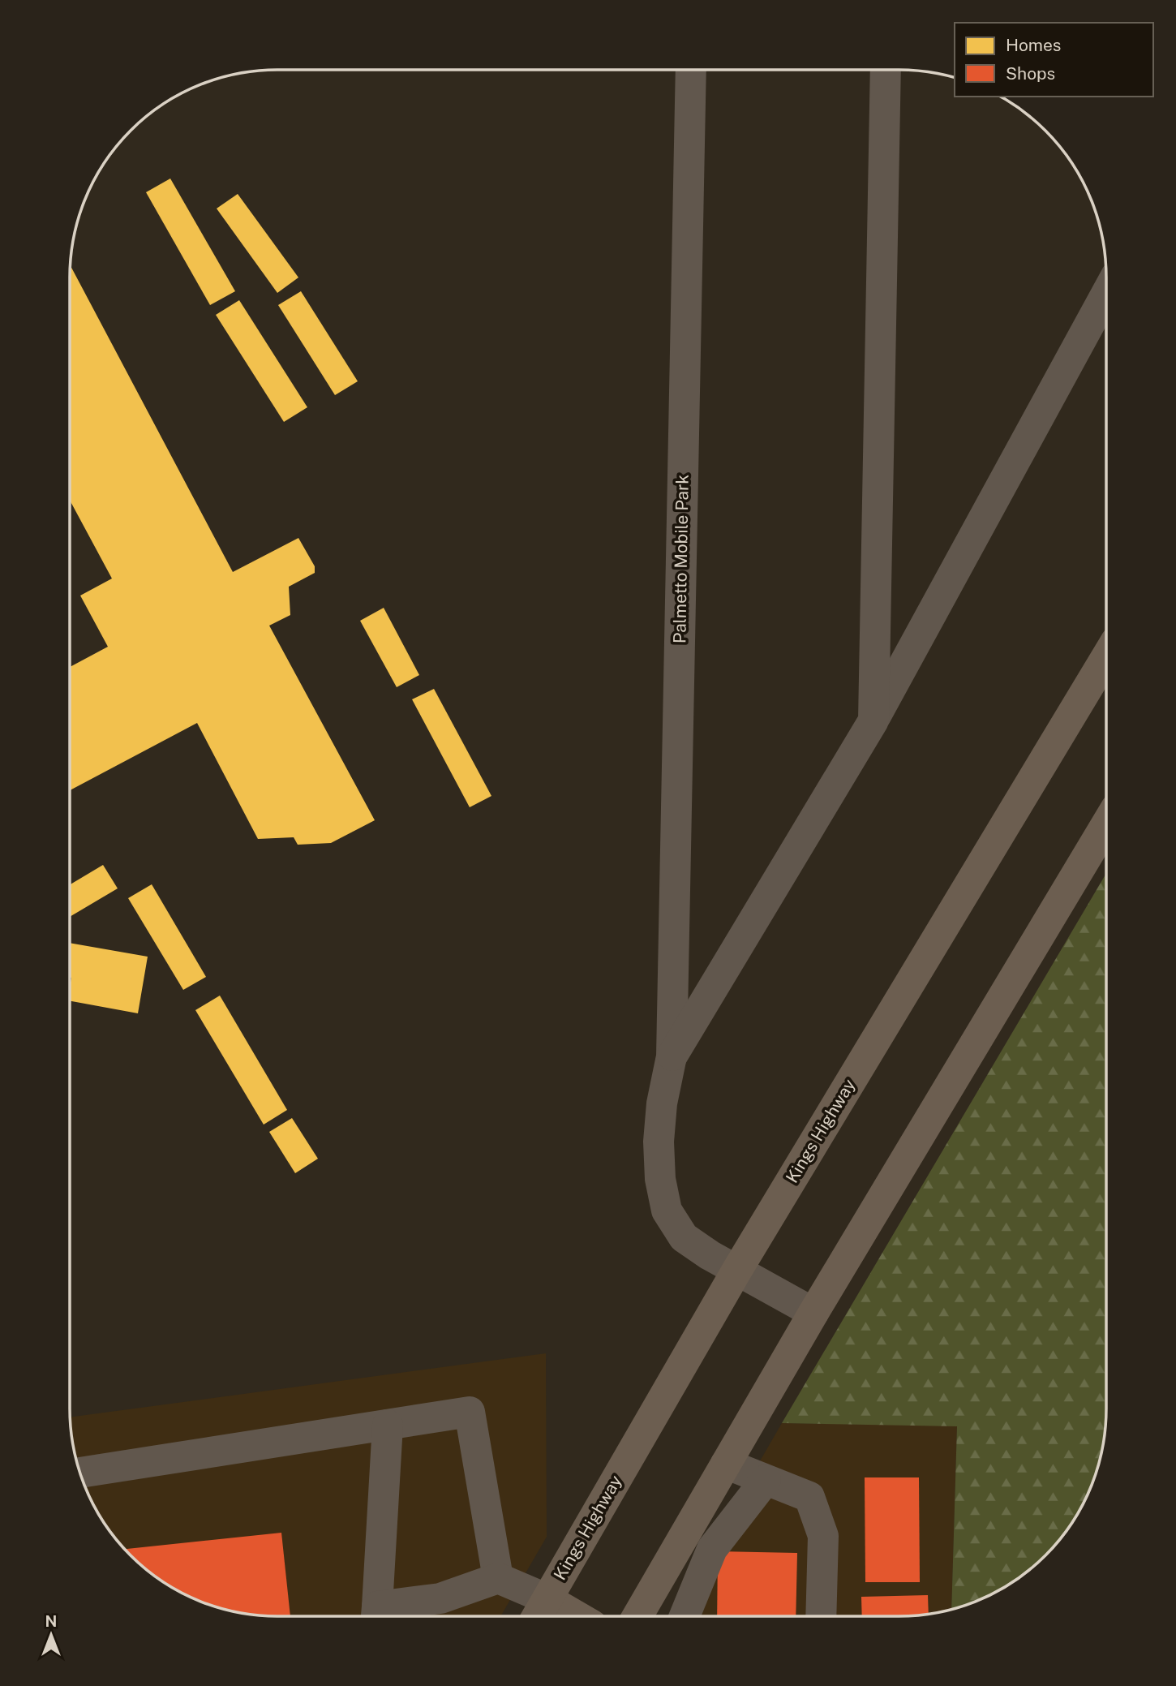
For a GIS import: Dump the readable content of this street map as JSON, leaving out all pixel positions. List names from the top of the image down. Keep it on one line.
{"streets":{"main road":["Kings Highway"],"street":["Palmetto Mobile Park"]},"crossings":[["Palmetto Mobile Park","Kings Highway"]],"legend":["Homes","Shops"],"north":"top"}
